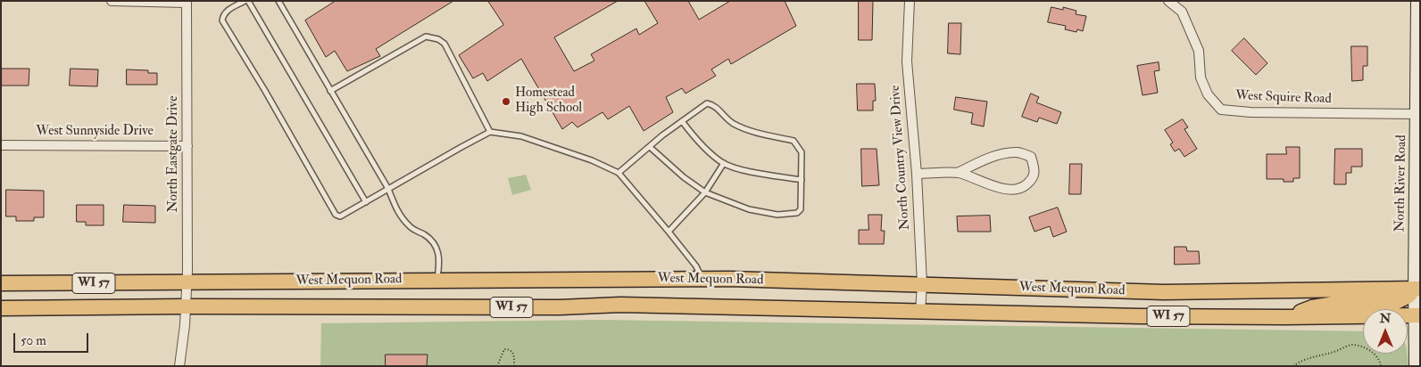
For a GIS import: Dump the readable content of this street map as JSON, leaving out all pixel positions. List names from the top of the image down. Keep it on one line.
{"streets":{"main road":["West Mequon Road","WI 57"],"street":["West Squire Road","West Sunnyside Drive","North Eastgate Drive","North Country View Drive","North River Road"]},"crossings":[["West Squire Road","North River Road"],["West Sunnyside Drive","North Eastgate Drive"],["North Eastgate Drive","West Mequon Road"],["North Country View Drive","West Mequon Road"],["North River Road","West Mequon Road"]],"places":["Homestead High School"],"scale_bar":"50 m","north":"top"}
